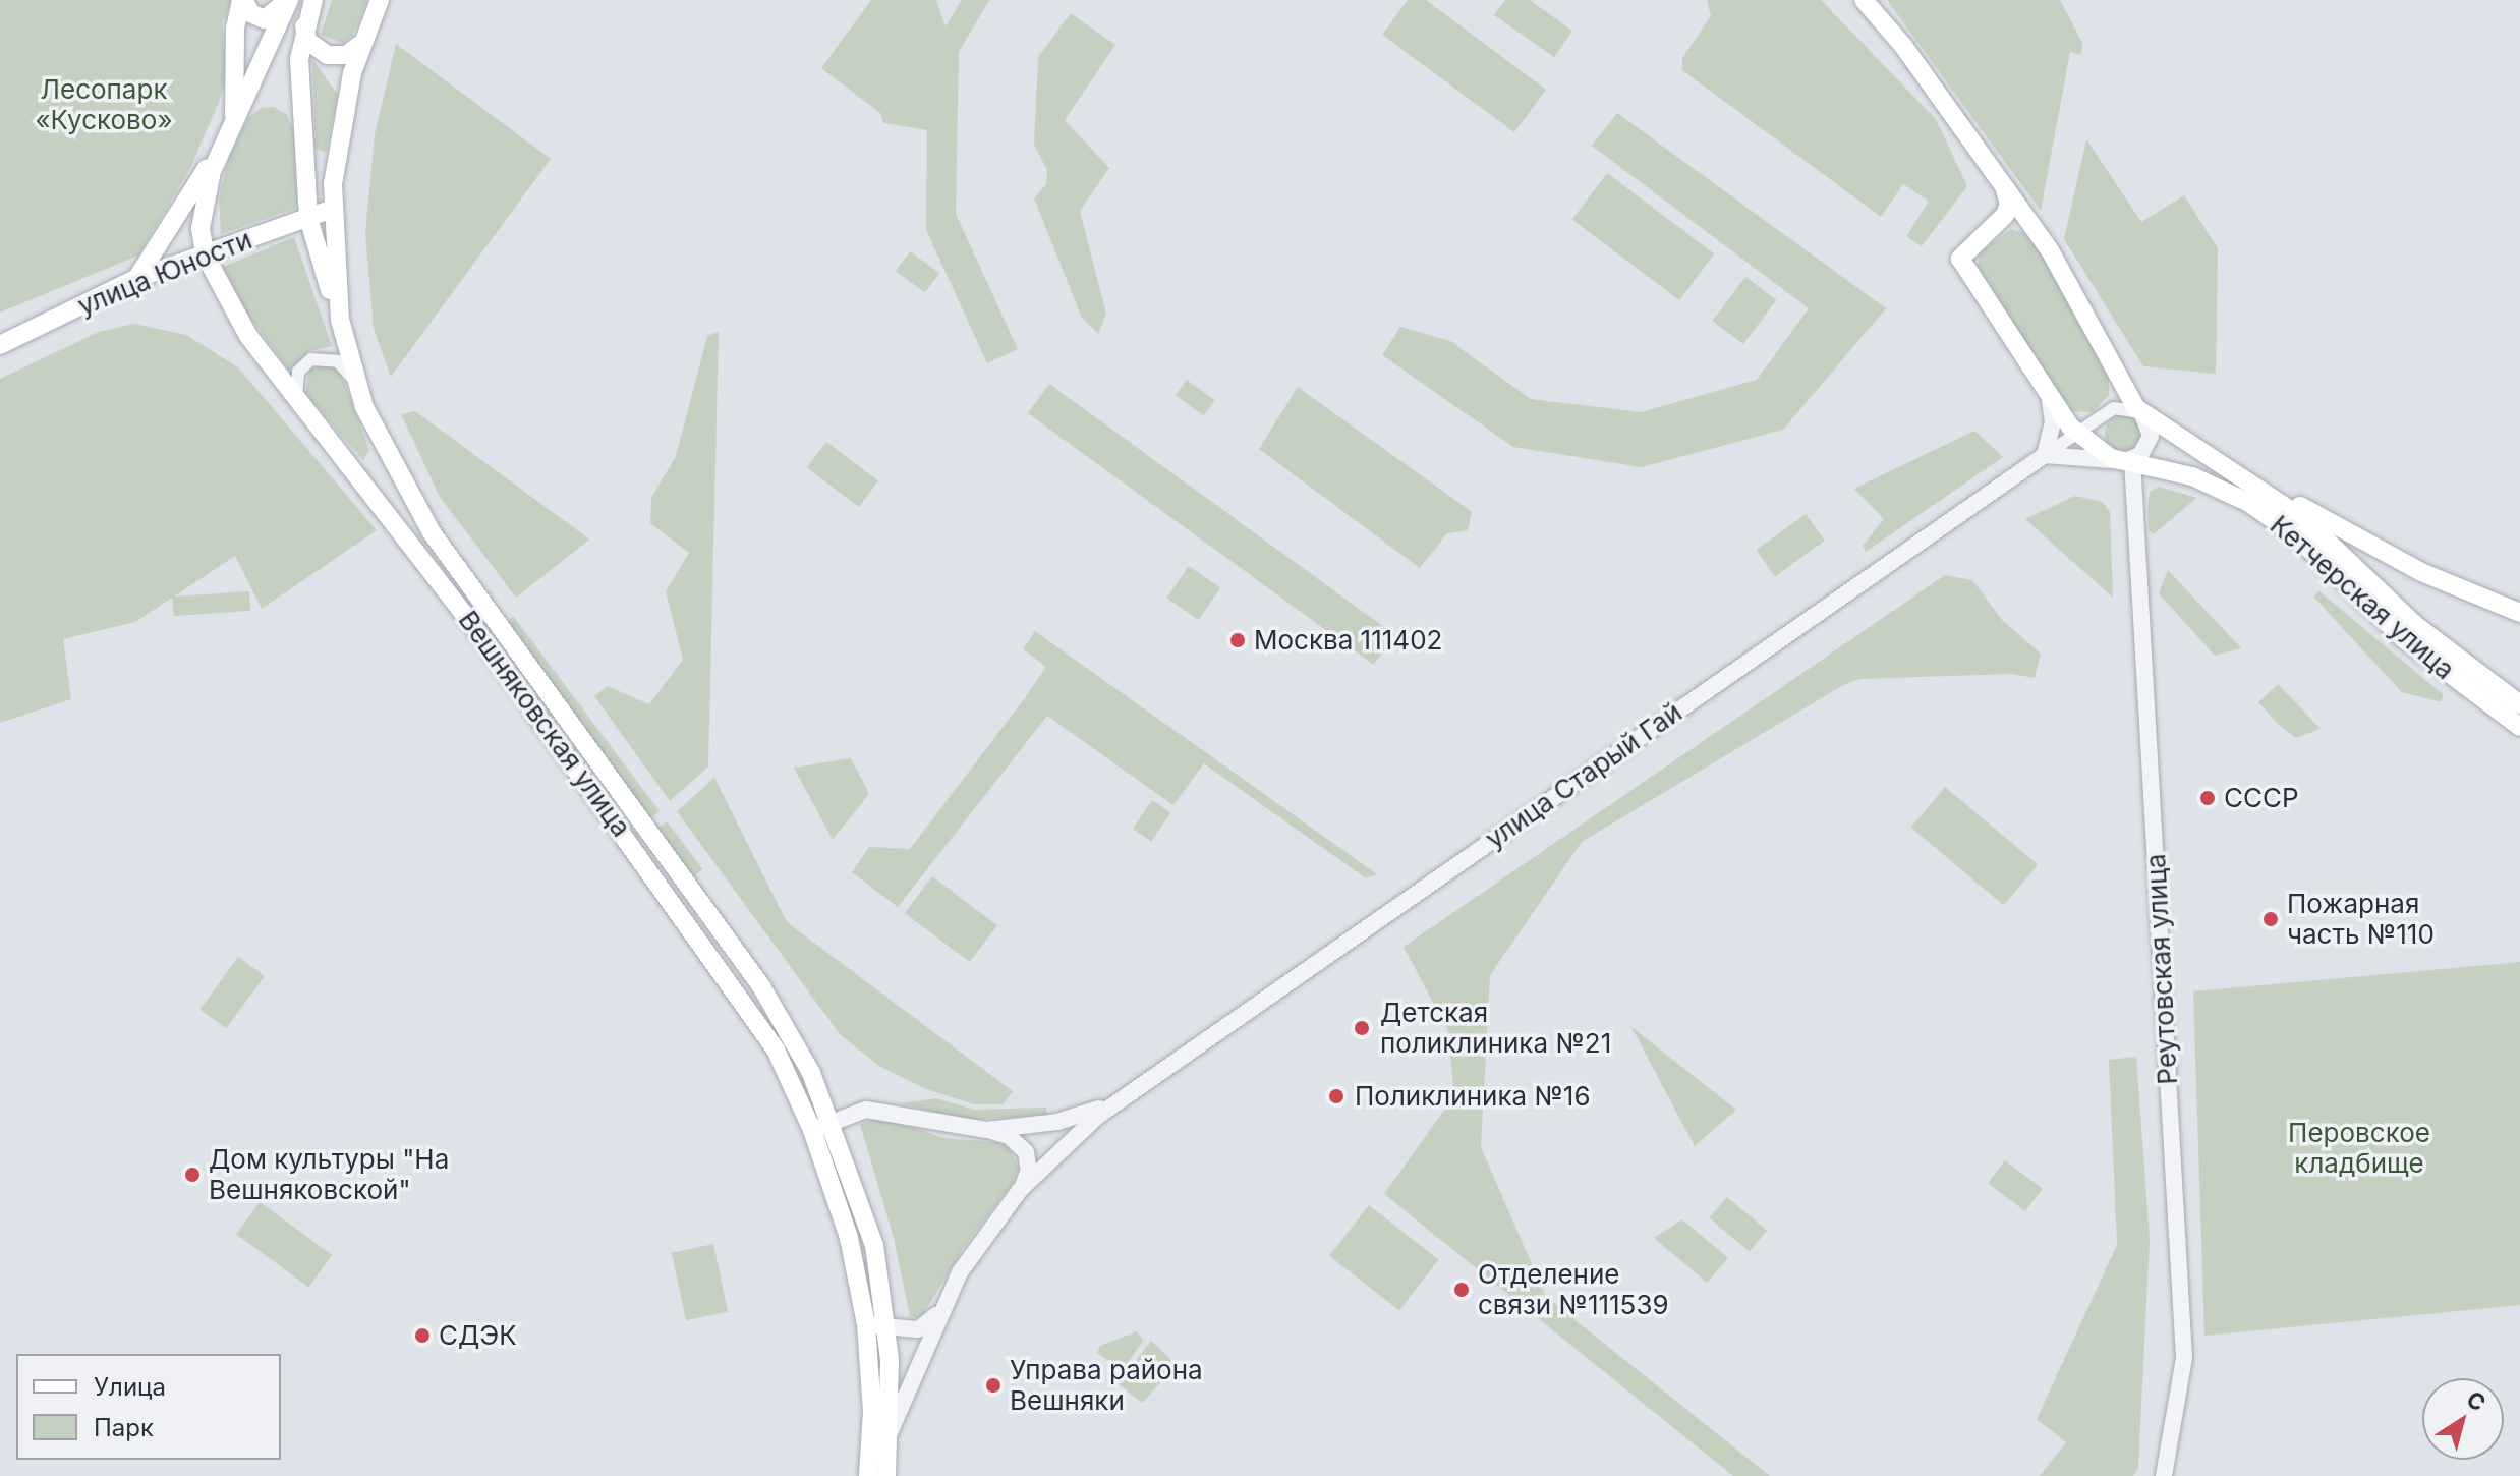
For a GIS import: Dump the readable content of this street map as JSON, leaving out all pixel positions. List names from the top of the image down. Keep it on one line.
{"streets":{"main road":["улица Юности","Кетчерская улица","Вешняковская улица"],"street":["улица Старый Гай","Реутовская улица"]},"crossings":[["улица Юности","Вешняковская улица"],["Кетчерская улица","улица Старый Гай"],["Кетчерская улица","Реутовская улица"],["Вешняковская улица","улица Старый Гай"],["улица Старый Гай","Реутовская улица"]],"parks":["Лесопарк «Кусково»","Перовское кладбище"],"places":["Москва 111402","СССР","Пожарная часть №110","Детская поликлиника №21","Поликлиника №16","Дом культуры \"На Вешняковской\"","Отделение связи №111539","СДЭК","Управа района Вешняки"],"legend":["Улица","Парк"],"north":"top right"}
